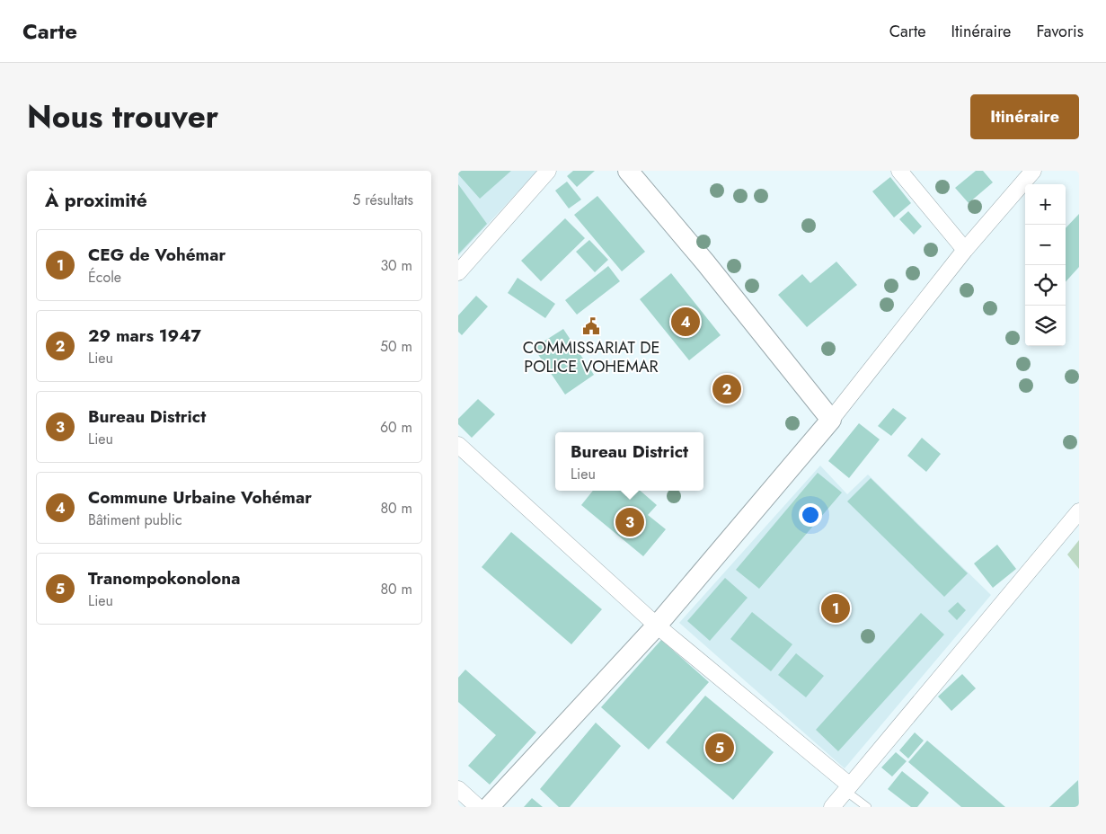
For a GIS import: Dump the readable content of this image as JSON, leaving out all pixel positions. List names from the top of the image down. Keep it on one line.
{"places":{"public building":["COMMISSARIAT DE POLICE VOHEMAR"]},"page":{"header":"Carte","nav":["Carte","Itinéraire","Favoris"],"title":"Nous trouver","buttons":"Itinéraire","heading":["À proximité","5 résultats"],"map_buttons":["+","−"],"list":[{"mark":"1","name":"CEG de Vohémar","note":"École","value":"30 m"},{"mark":"2","name":"29 mars 1947","note":"Lieu","value":"50 m"},{"mark":"3","name":"Bureau District","note":"Lieu","value":"60 m"},{"mark":"4","name":"Commune Urbaine Vohémar","note":"Bâtiment public","value":"80 m"},{"mark":"5","name":"Tranompokonolona","note":"Lieu","value":"80 m"}],"pins":["4","2","3","1","5"],"popup":["Bureau District","Lieu"]}}
